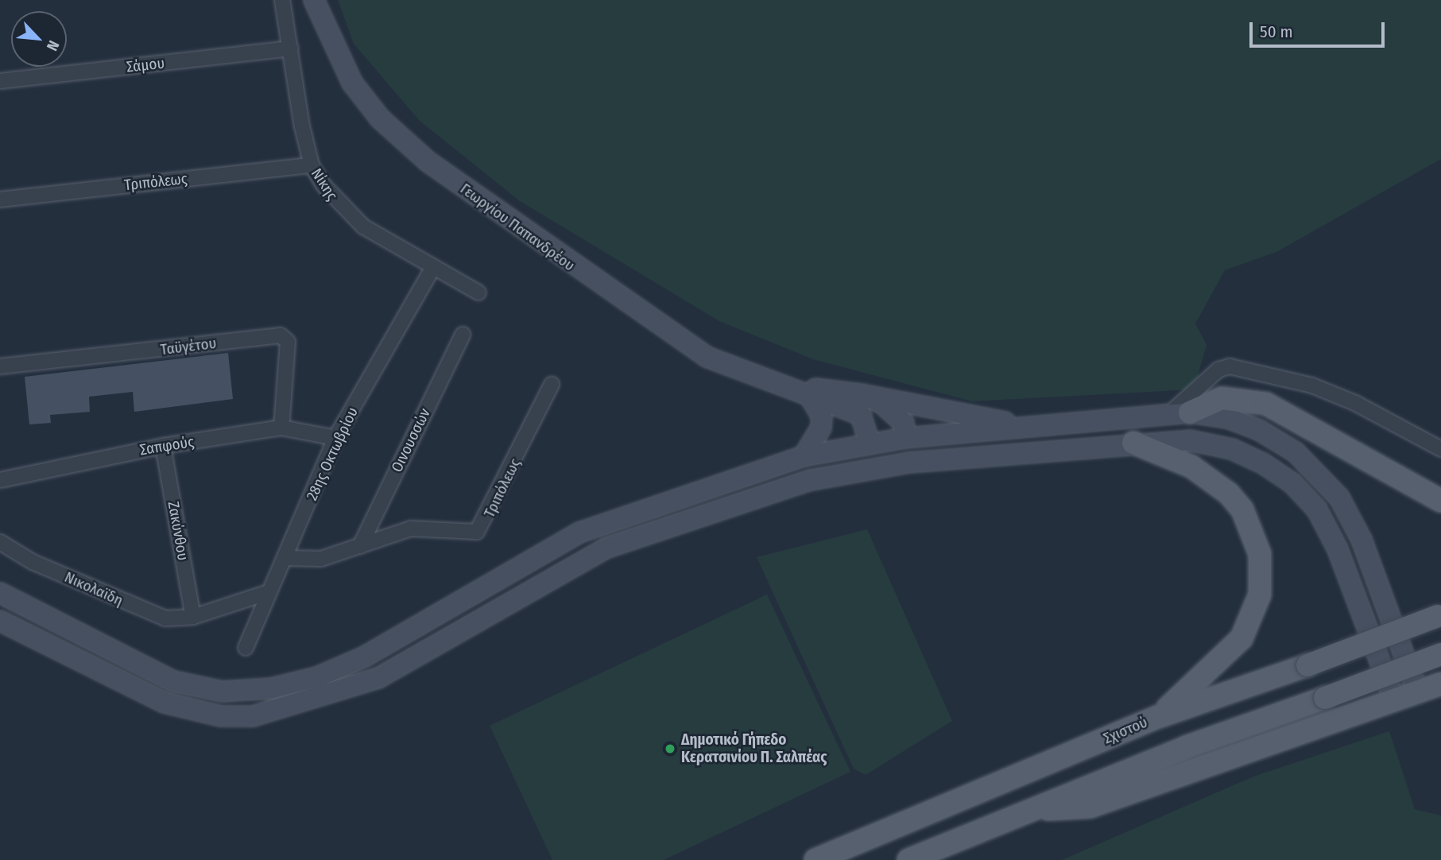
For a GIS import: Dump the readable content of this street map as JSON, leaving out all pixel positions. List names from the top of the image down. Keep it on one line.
{"streets":{"main road":["Γεωργίου Παπανδρέου","Σχιστού"],"street":["Σάμου","Τριπόλεως","Νίκης","Ταϋγέτου","Οινουσσών","Σαπφούς","28ης Οκτωβρίου","Ζακύνθου","Νικολαϊδη"]},"crossings":[["Σάμου","Νίκης"],["Τριπόλεως","Νίκης"],["Τριπόλεως","Οινουσσών"],["Τριπόλεως","28ης Οκτωβρίου"],["Νίκης","28ης Οκτωβρίου"],["Ταϋγέτου","Σαπφούς"],["Σαπφούς","28ης Οκτωβρίου"],["Σαπφούς","Ζακύνθου"],["Ζακύνθου","Νικολαϊδη"]],"places":["Δημοτικό Γήπεδο Κερατσινίου Π. Σαλπέας"],"scale_bar":"50 m","north":"bottom right"}
